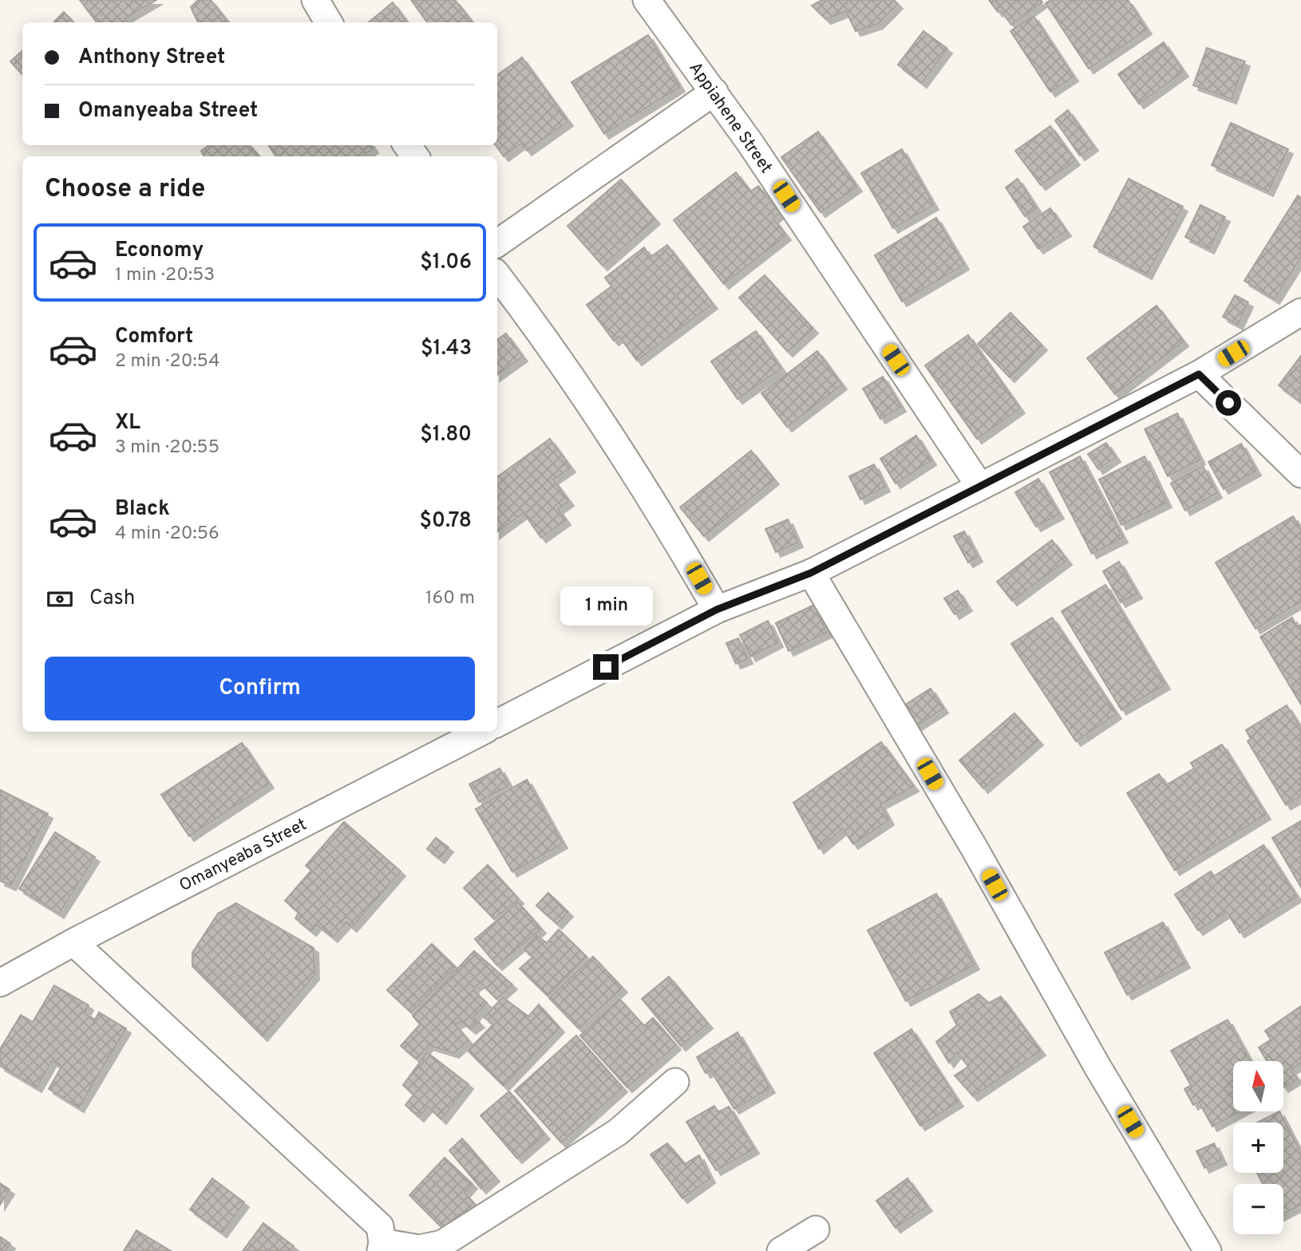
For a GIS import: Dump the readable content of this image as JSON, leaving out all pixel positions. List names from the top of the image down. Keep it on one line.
{"streets":{"street":["Appiahene Street","Omanyeaba Street"]},"north":"top","page":{"banner":["Anthony Street","Omanyeaba Street"],"heading":"Choose a ride","list":[{"name":"Economy","note":"1 min · 20:53","value":"$1.06"},{"name":"Comfort","note":"2 min · 20:54","value":"$1.43"},{"name":"XL","note":"3 min · 20:55","value":"$1.80"},{"name":"Black","note":"4 min · 20:56","value":"$0.78"}],"pay":["Cash","160 m"],"bubble":"1 min","buttons":"Confirm","map_buttons":["+","−"]}}
